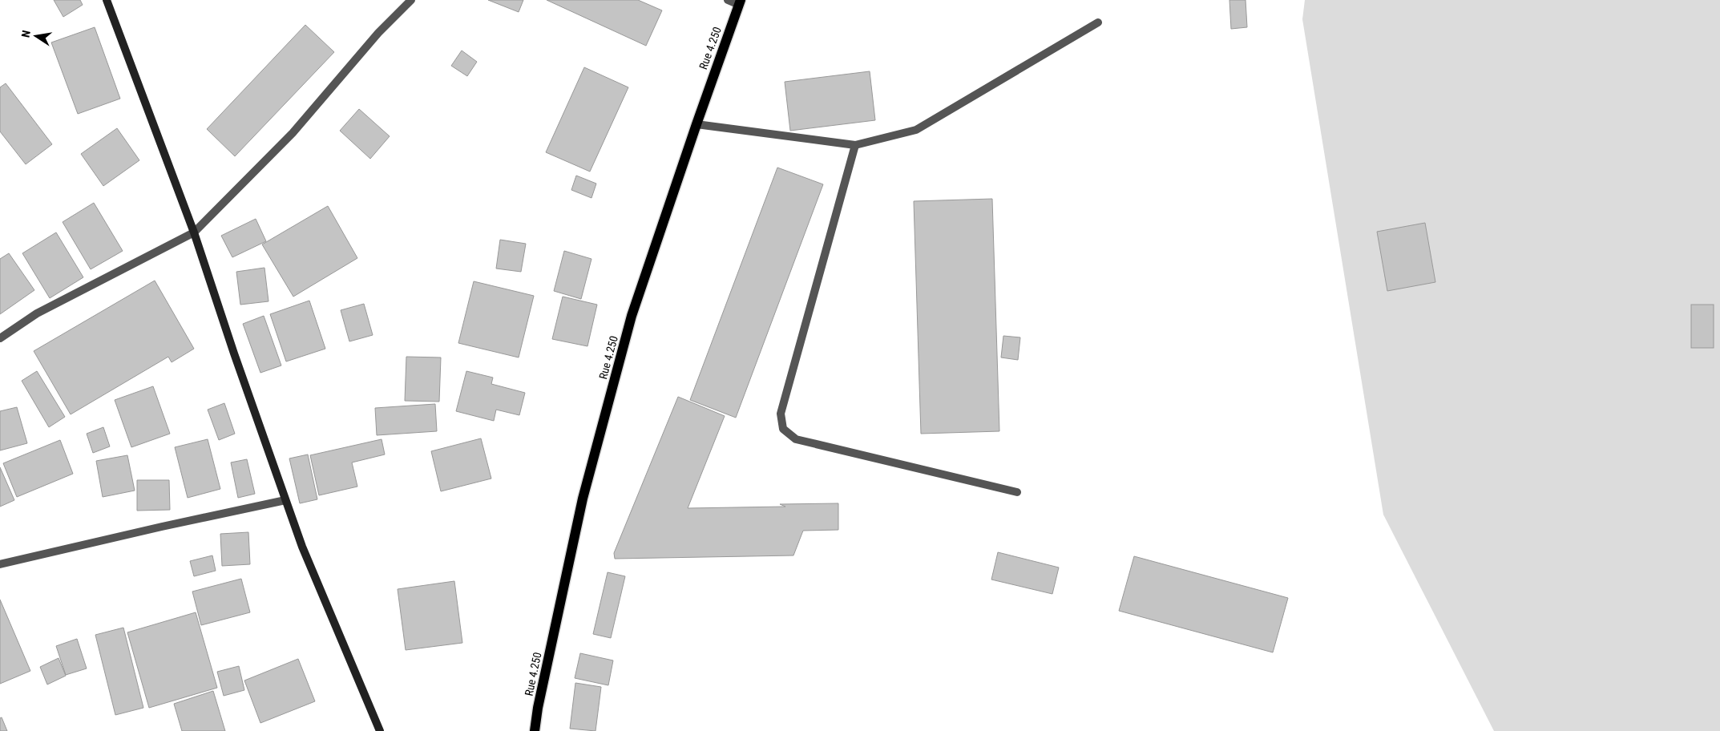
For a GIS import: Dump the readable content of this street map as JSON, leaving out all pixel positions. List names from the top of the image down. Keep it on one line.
{"streets":{"main road":["Rue 4.250"]},"north":"left"}
